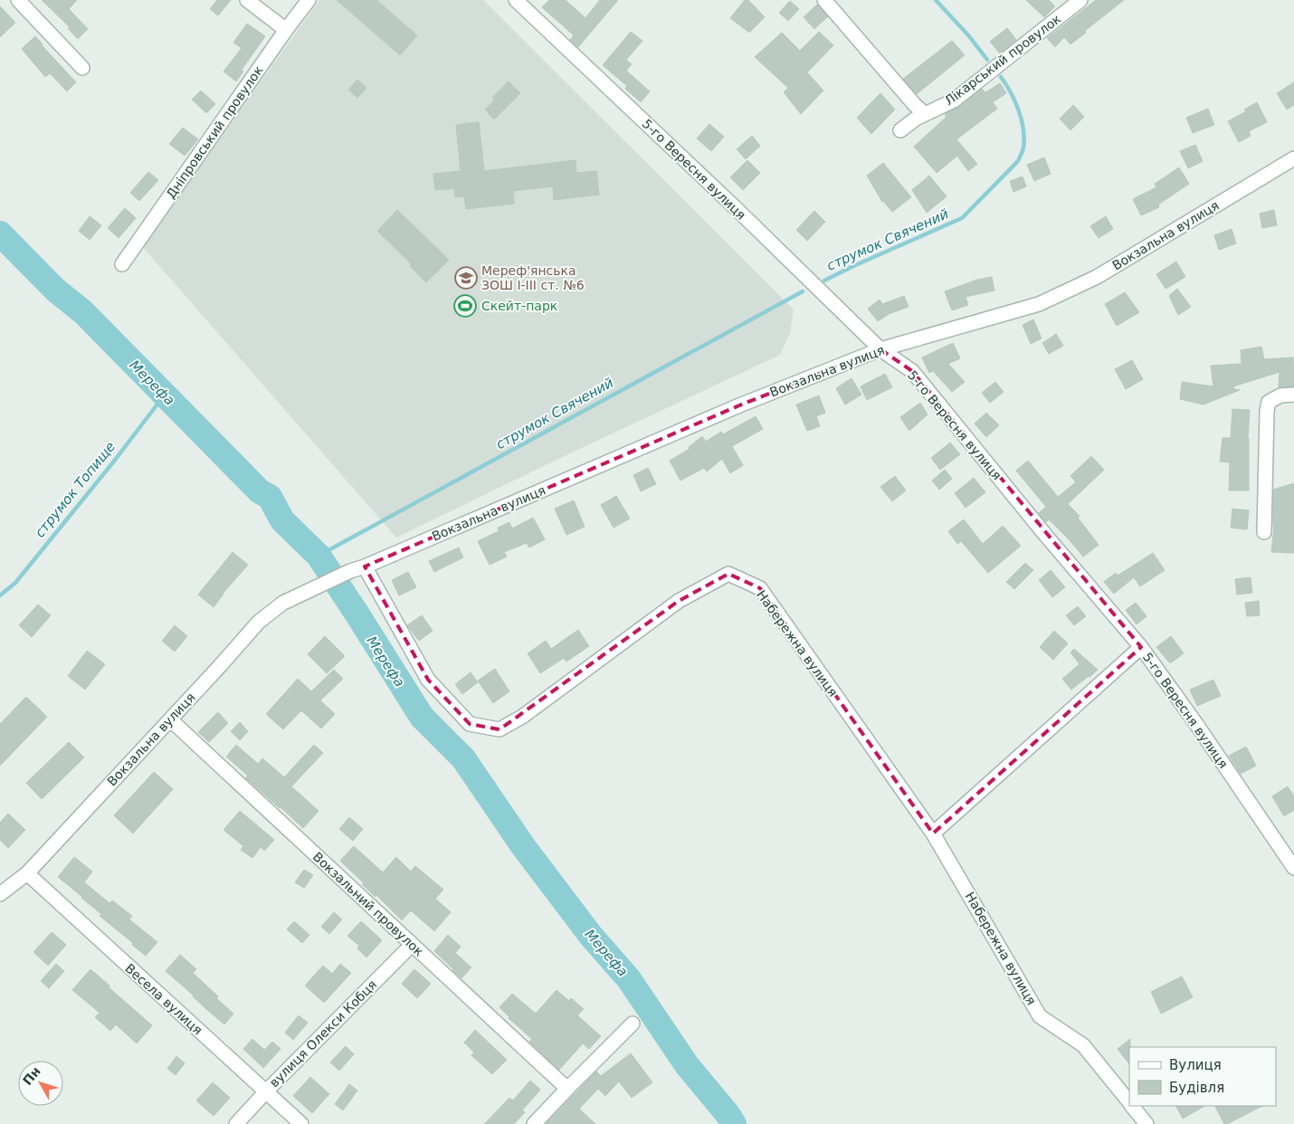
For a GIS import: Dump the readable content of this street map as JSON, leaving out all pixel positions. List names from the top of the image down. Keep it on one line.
{"streets":{"street":["Лікарський провулок","Дніпровський провулок","5-го Вересня вулиця","Вокзальна вулиця","Набережна вулиця","Вокзальний провулок","Весела вулиця","вулиця Олекси Кобця"]},"crossings":[["5-го Вересня вулиця","Вокзальна вулиця"],["Вокзальна вулиця","Набережна вулиця"],["Вокзальна вулиця","Вокзальний провулок"],["Вокзальна вулиця","Весела вулиця"],["Вокзальний провулок","вулиця Олекси Кобця"],["Весела вулиця","вулиця Олекси Кобця"]],"water":["струмок Свячений","Мерефа","струмок Топище"],"places":{"school or university":["Мереф'янська ЗОШ І-ІІІ ст. №6"],"sports":["Скейт-парк"]},"legend":["Вулиця","Будівля"],"north":"top left"}
